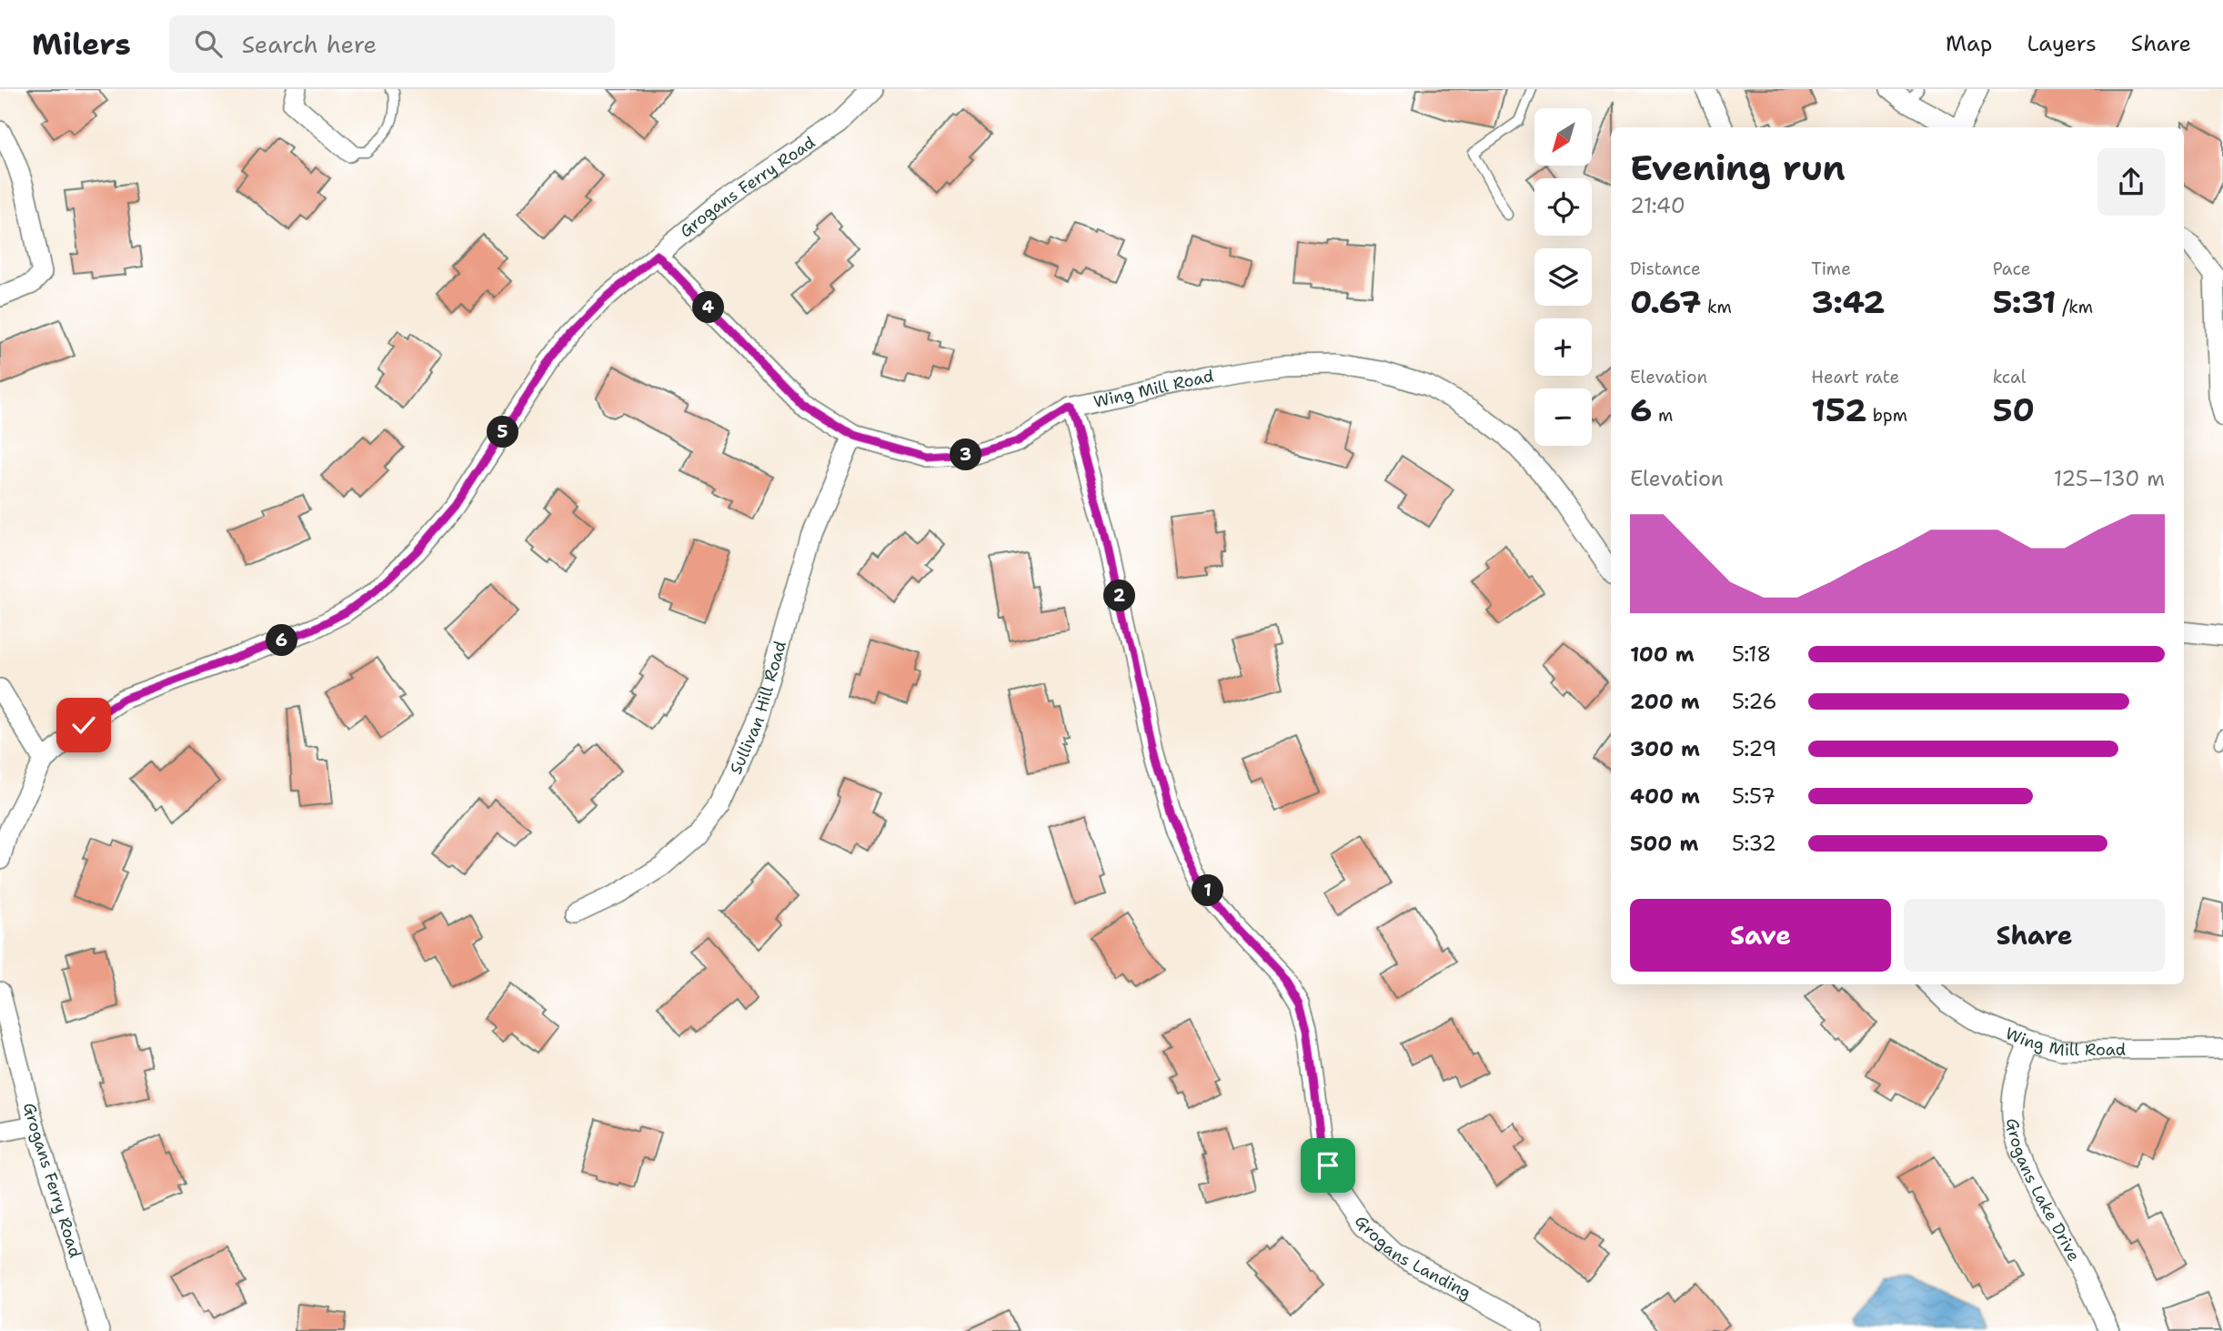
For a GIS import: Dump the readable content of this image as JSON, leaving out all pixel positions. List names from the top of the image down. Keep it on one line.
{"streets":{"street":["Grogans Ferry Road","Wing Mill Road","Sullivan Hill Road","Grogans Lake Drive","Grogans Landing"]},"crossings":[["Grogans Ferry Road","Wing Mill Road"],["Wing Mill Road","Sullivan Hill Road"],["Wing Mill Road","Grogans Lake Drive"],["Wing Mill Road","Grogans Landing"]],"north":"bottom left","page":{"header":"Milers","search":"Search here","nav":["Map","Layers","Share"],"map_buttons":["+","−"],"heading":["Evening run","21:40"],"stats":[["Distance","0.67 km"],["Time","3:42"],["Pace","5:31 /km"],["Elevation","6 m"],["Heart rate","152 bpm"],["kcal","50"]],"pins":["4","5","3","2","6","1"],"chart":["Elevation","125–130 m"],"list":[{"name":"100 m","note":"5:18"},{"name":"200 m","note":"5:26"},{"name":"300 m","note":"5:29"},{"name":"400 m","note":"5:57"},{"name":"500 m","note":"5:32"}],"buttons":["Save","Share"]}}
